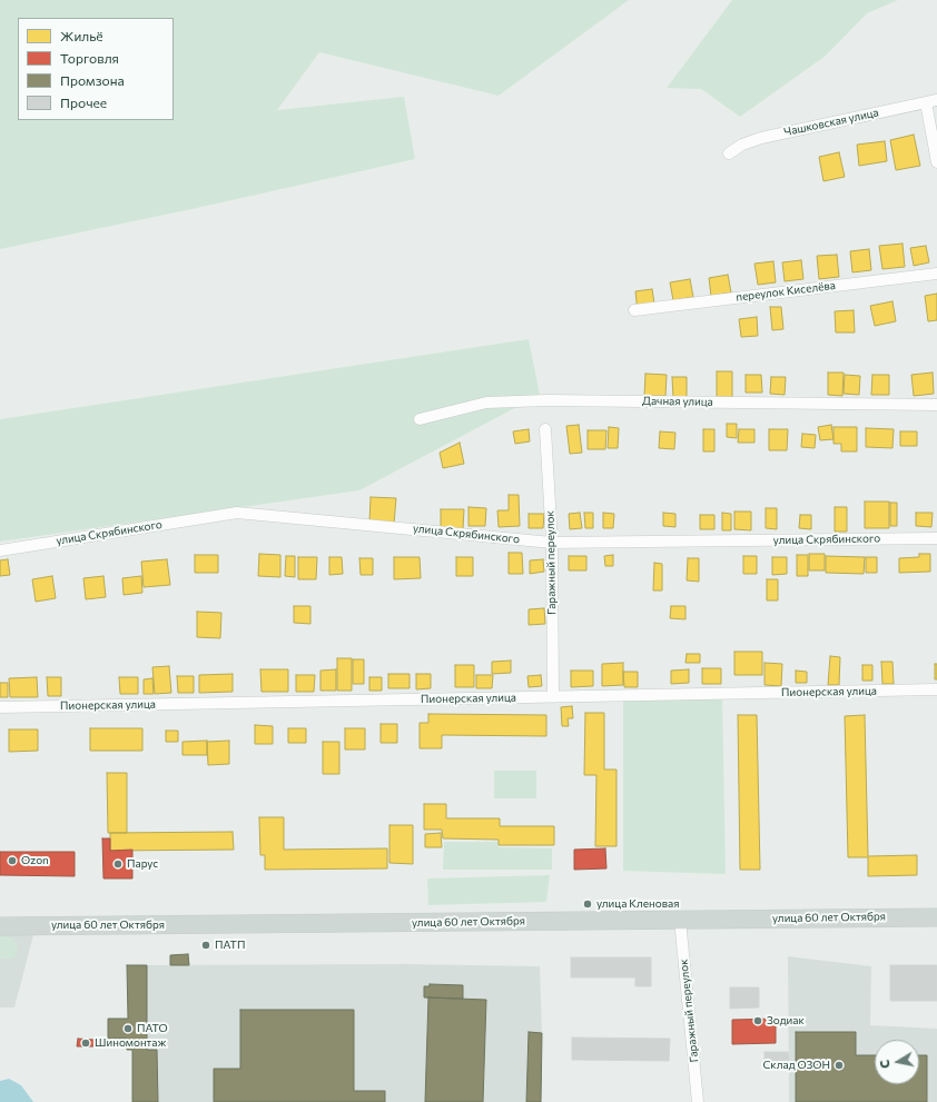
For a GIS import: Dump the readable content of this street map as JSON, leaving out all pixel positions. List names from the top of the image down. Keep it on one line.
{"streets":{"main road":["улица 60 лет Октября"],"street":["Чашковская улица","переулок Киселёва","Дачная улица","улица Скрябинского","Гаражный переулок","Пионерская улица"]},"crossings":[["улица Скрябинского","Гаражный переулок"],["Гаражный переулок","Пионерская улица"],["Гаражный переулок","улица 60 лет Октября"]],"places":["Ozon","Парус","улица Кленовая","ПАТП","Зодиак","ПАТО","Шиномонтаж","Склад ОЗОН"],"legend":["Жильё","Торговля","Промзона","Прочее"],"north":"left"}
